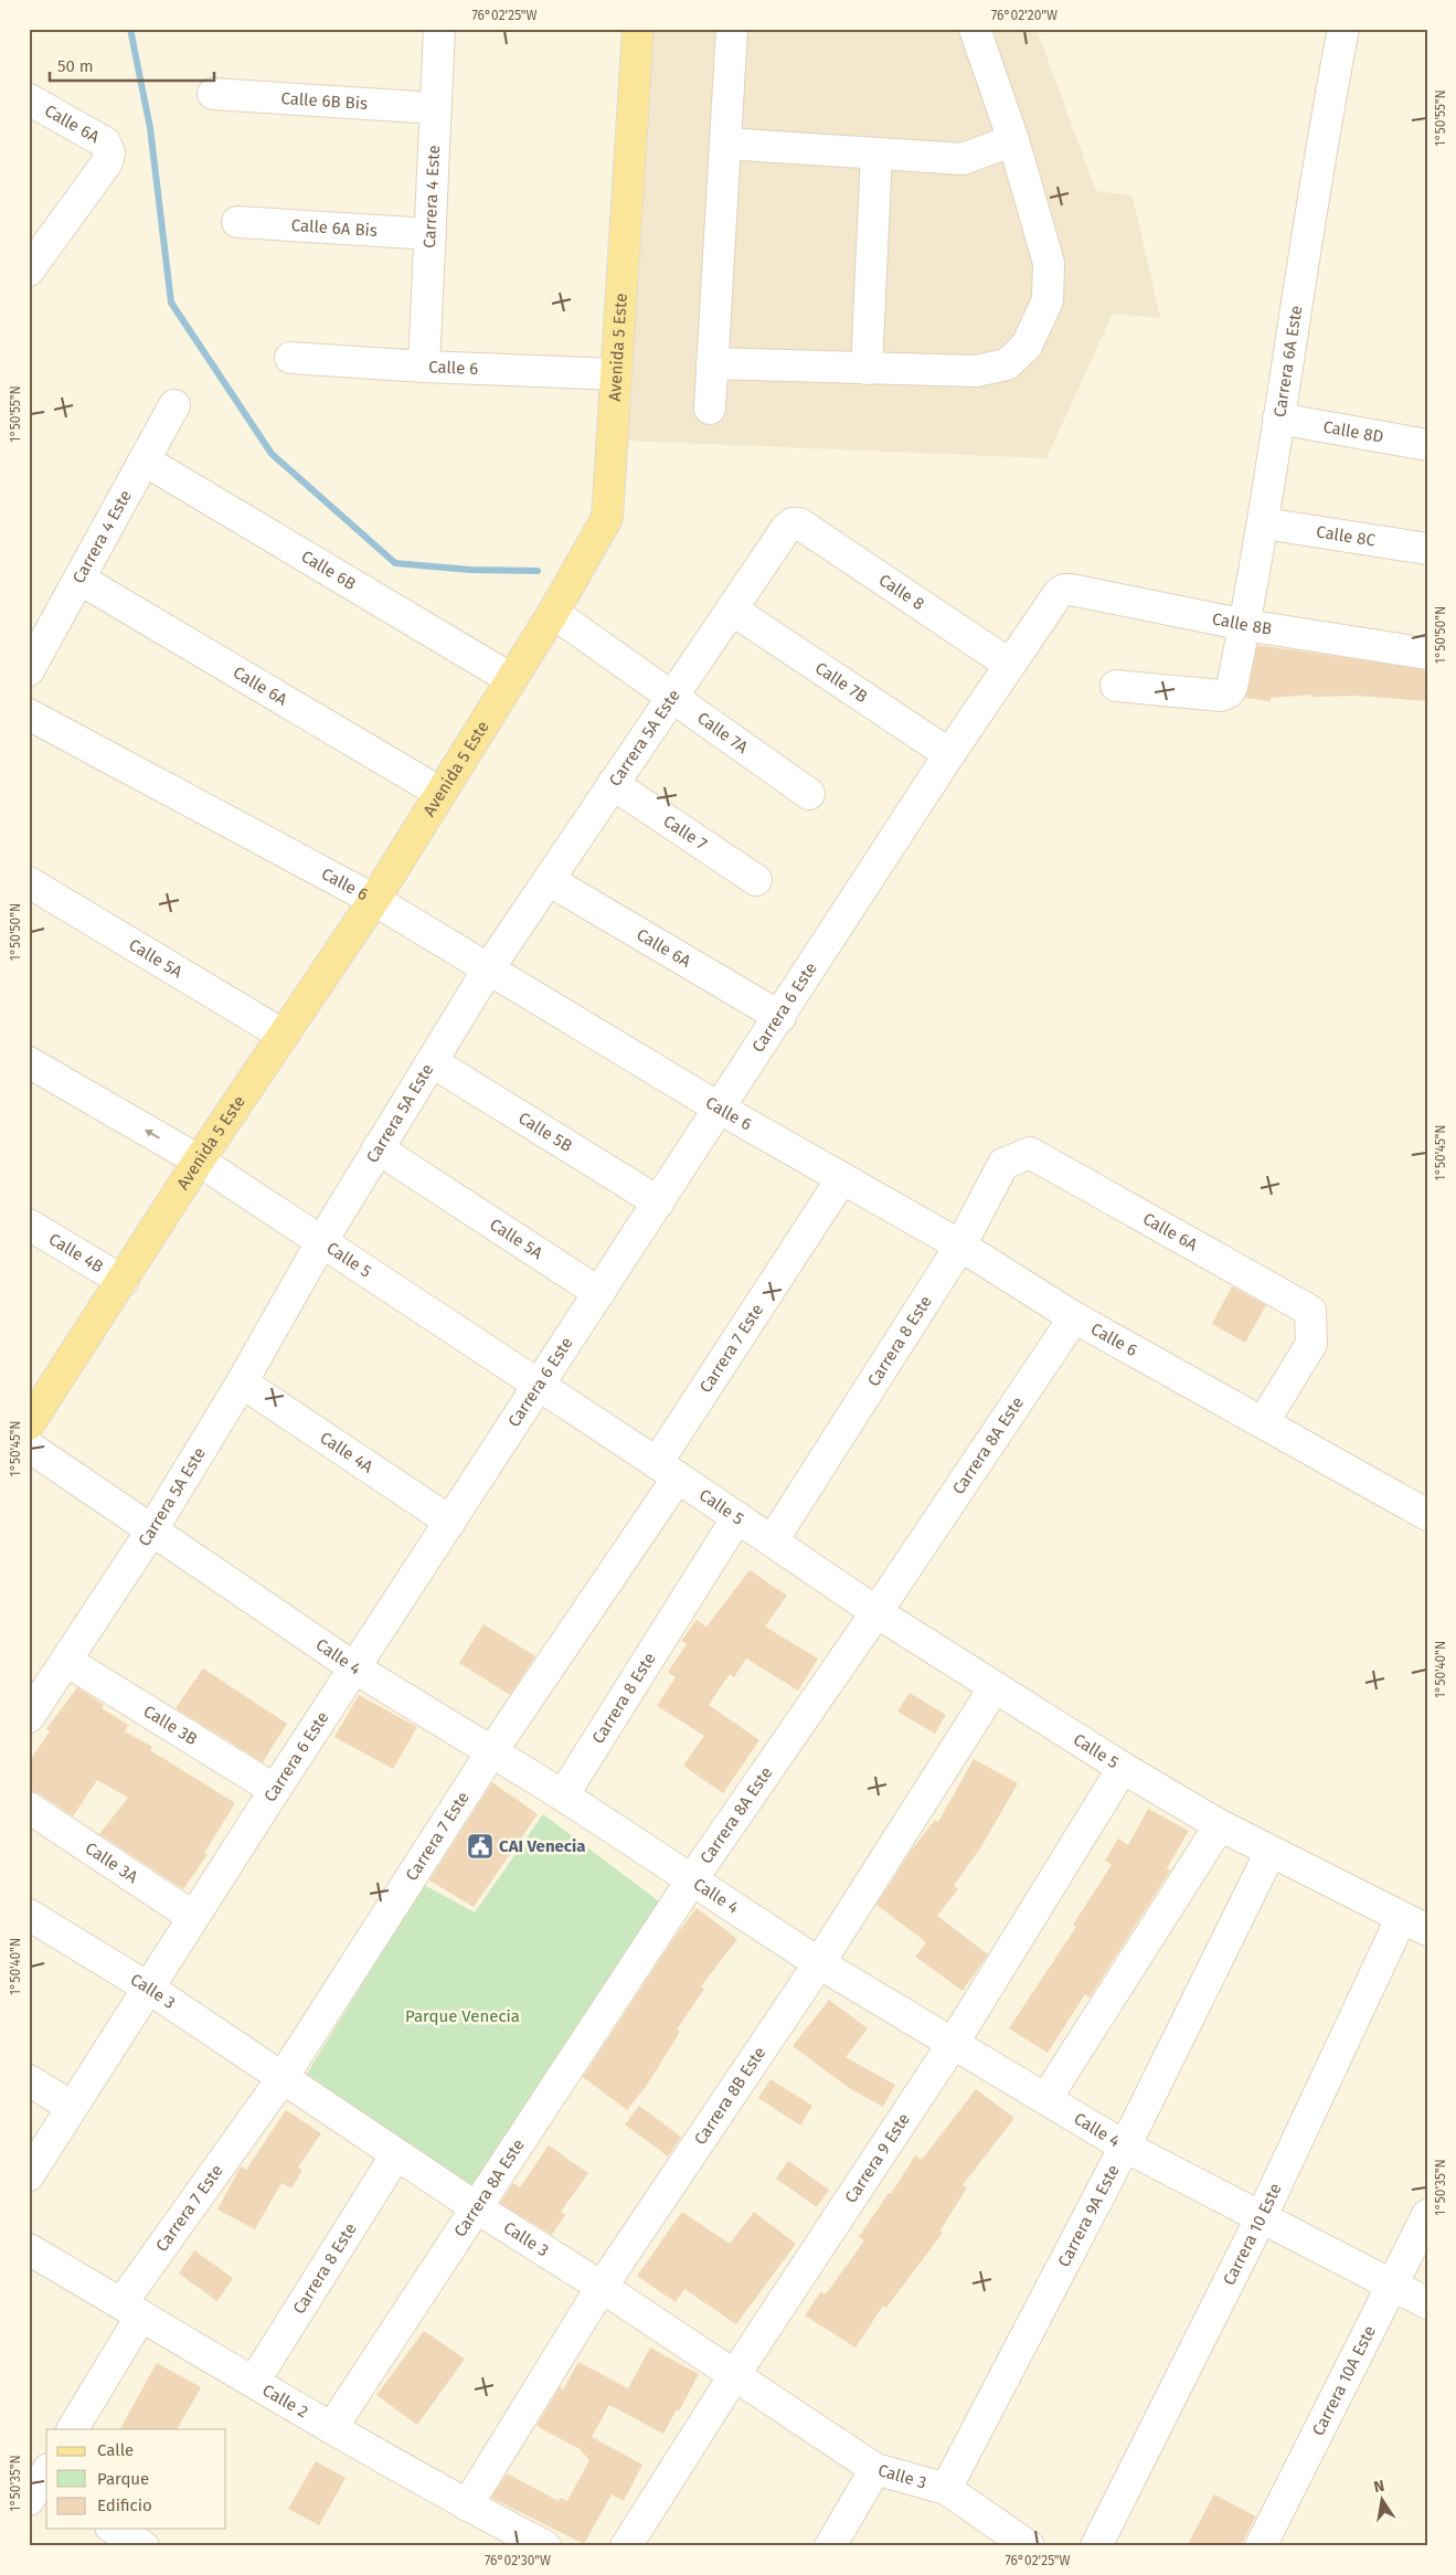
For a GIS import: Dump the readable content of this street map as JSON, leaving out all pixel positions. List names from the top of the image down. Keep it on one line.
{"streets":{"main road":["Avenida 5 Este"],"street":["Calle 6B Bis","Calle 6A","Carrera 4 Este","Calle 6A Bis","Carrera 6A Este","Calle 6","Calle 8D","Calle 8C","Calle 6B","Calle 8","Calle 8B","Calle 7B","Calle 7A","Carrera 5A Este","Calle 7","Calle 5A","Carrera 6 Este","Calle 5B","Calle 4B","Calle 5","Carrera 8 Este","Carrera 7 Este","Carrera 8A Este","Calle 4A","Calle 4","Calle 3B","Calle 3A","Calle 3","Carrera 8B Este","Carrera 9 Este","Carrera 9A Este","Carrera 10 Este","Carrera 10A Este","Calle 2"]},"crossings":[["Calle 6B Bis","Carrera 4 Este"],["Calle 6A","Carrera 4 Este"],["Calle 6A","Avenida 5 Este"],["Calle 6A","Calle 6"],["Calle 6A","Carrera 5A Este"],["Calle 6A","Carrera 6 Este"],["Calle 6A","Carrera 8 Este"],["Carrera 4 Este","Calle 6A Bis"],["Carrera 4 Este","Calle 6"],["Carrera 4 Este","Calle 6B"],["Avenida 5 Este","Calle 6"],["Avenida 5 Este","Calle 6B"],["Avenida 5 Este","Calle 7A"],["Avenida 5 Este","Calle 5A"],["Avenida 5 Este","Calle 4B"],["Avenida 5 Este","Calle 5"],["Carrera 6A Este","Calle 8D"],["Carrera 6A Este","Calle 8C"],["Carrera 6A Este","Calle 8B"],["Calle 6","Carrera 5A Este"],["Calle 6","Carrera 6 Este"],["Calle 6","Carrera 8 Este"],["Calle 6","Carrera 7 Este"],["Calle 6","Carrera 8A Este"],["Calle 8","Carrera 5A Este"],["Calle 8","Carrera 6 Este"],["Calle 8B","Carrera 6 Este"],["Calle 7B","Carrera 5A Este"],["Calle 7B","Carrera 6 Este"],["Calle 7A","Carrera 5A Este"],["Carrera 5A Este","Calle 7"],["Carrera 5A Este","Calle 5A"],["Carrera 5A Este","Calle 5B"],["Carrera 5A Este","Calle 5"],["Carrera 5A Este","Calle 4A"],["Carrera 5A Este","Calle 4"],["Carrera 5A Este","Calle 3B"],["Calle 5A","Carrera 6 Este"],["Carrera 6 Este","Calle 5B"],["Carrera 6 Este","Calle 5"],["Carrera 6 Este","Calle 4A"],["Carrera 6 Este","Calle 4"],["Carrera 6 Este","Calle 3B"],["Carrera 6 Este","Calle 3A"],["Carrera 6 Este","Calle 3"],["Calle 5","Carrera 8 Este"],["Calle 5","Carrera 7 Este"],["Calle 5","Carrera 8A Este"],["Calle 5","Carrera 8B Este"],["Calle 5","Carrera 9 Este"],["Calle 5","Carrera 9A Este"],["Calle 5","Carrera 10 Este"],["Carrera 8 Este","Calle 4"],["Carrera 8 Este","Calle 3"],["Carrera 8 Este","Calle 2"],["Carrera 7 Este","Calle 4"],["Carrera 7 Este","Calle 3"],["Carrera 7 Este","Calle 2"],["Carrera 8A Este","Calle 4"],["Carrera 8A Este","Calle 3"],["Carrera 8A Este","Calle 2"],["Calle 4","Carrera 8B Este"],["Calle 4","Carrera 9 Este"],["Calle 4","Carrera 9A Este"],["Calle 4","Carrera 10 Este"],["Calle 4","Carrera 10A Este"],["Calle 3","Carrera 8B Este"],["Calle 3","Carrera 9 Este"],["Calle 3","Carrera 9A Este"],["Carrera 8B Este","Calle 2"]],"parks":["Parque Venecia"],"places":{"public building":["CAI Venecia"]},"legend":["Calle","Parque","Edificio"],"scale_bar":"50 m","north":"top","coordinates":["76°02'25\"W","76°02'20\"W","1°50'55\"N","1°50'50\"N","1°50'45\"N","1°50'40\"N","1°50'35\"N","76°02'30\"W"]}
